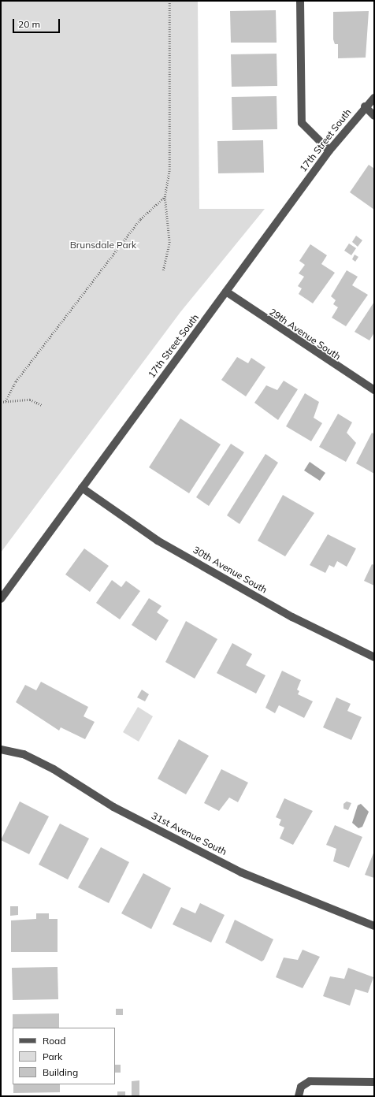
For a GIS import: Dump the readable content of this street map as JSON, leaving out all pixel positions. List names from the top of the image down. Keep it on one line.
{"streets":{"street":["17th Street South","29th Avenue South","30th Avenue South","31st Avenue South"]},"crossings":[["17th Street South","29th Avenue South"],["17th Street South","30th Avenue South"]],"parks":["Brunsdale Park"],"legend":["Road","Park","Building"],"scale_bar":"20 m"}
